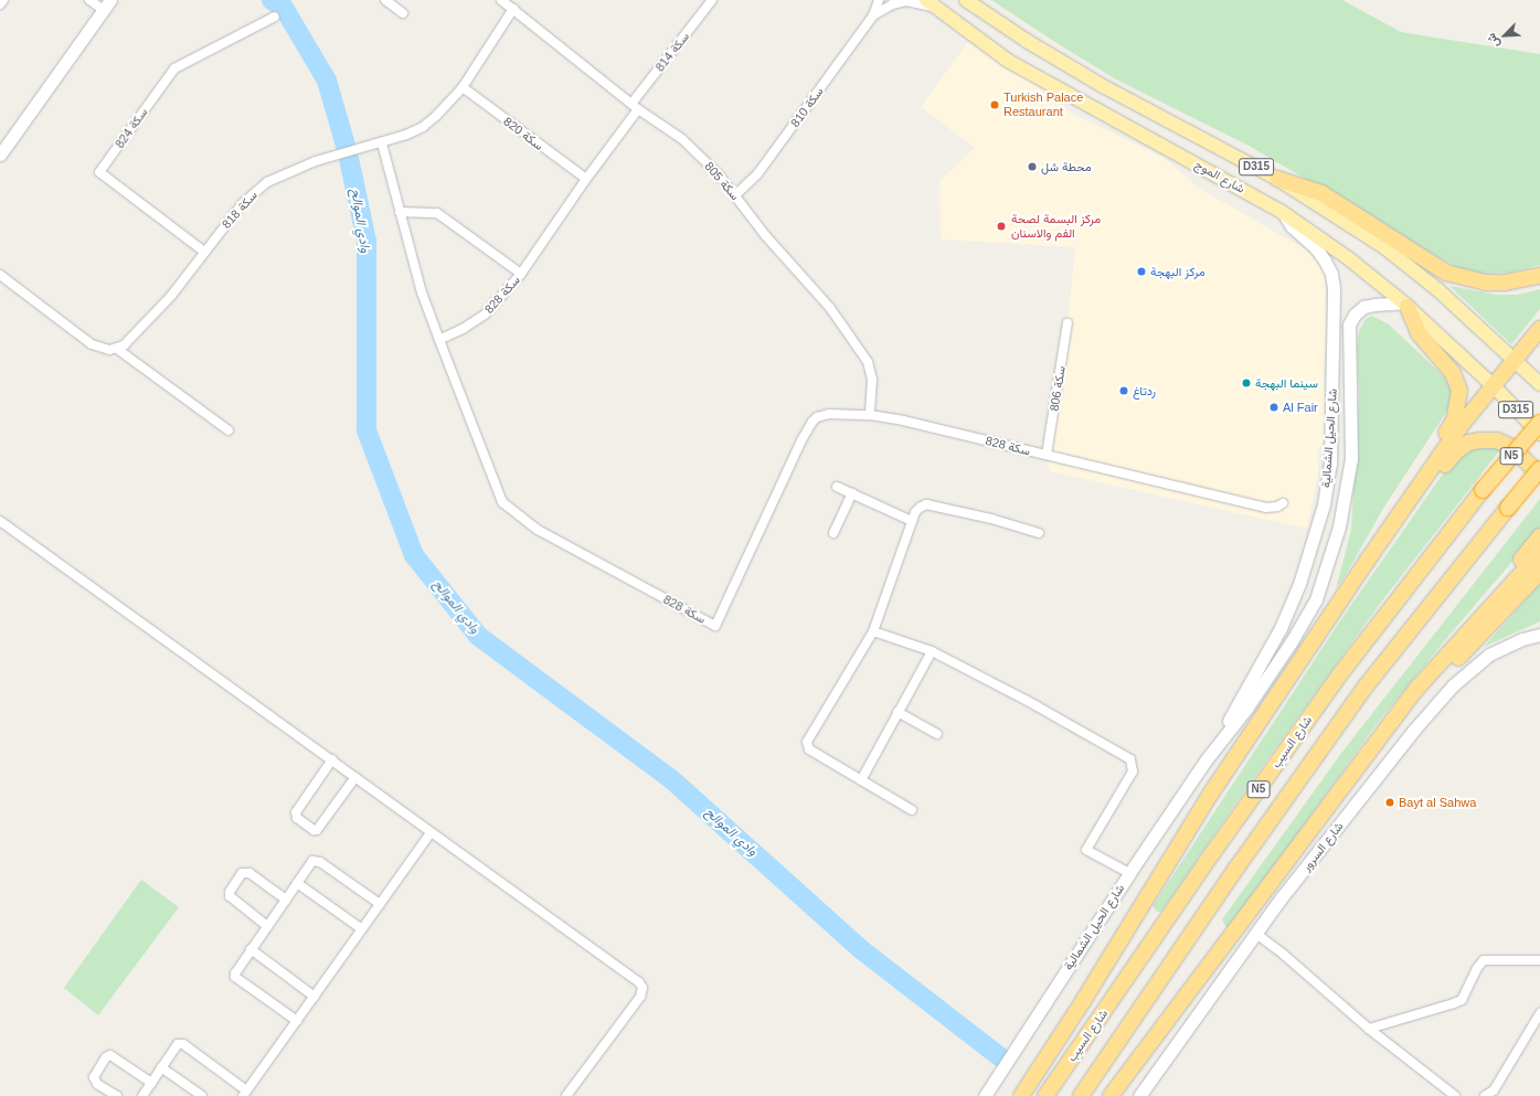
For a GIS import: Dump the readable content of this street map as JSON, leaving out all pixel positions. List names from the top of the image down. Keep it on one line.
{"streets":{"highway":["N5","شارع السيب"],"main road":["D315","شارع الموج"],"street":["سكة 814","سكة 810","سكة 824","سكة 820","سكة 805","سكة 818","سكة 828","سكة 806","شارع الحيل الشمالية","شارع السرور"]},"crossings":[["سكة 814","سكة 805"],["سكة 814","سكة 828"],["سكة 810","شارع الموج"],["سكة 810","سكة 805"],["سكة 824","سكة 818"],["سكة 820","سكة 818"],["سكة 820","سكة 828"],["D315","شارع الموج"],["شارع الموج","شارع الحيل الشمالية"],["سكة 805","سكة 818"],["سكة 805","سكة 828"],["سكة 828","سكة 806"]],"water":["وادي الموالح"],"places":["Turkish Palace Restaurant","محطة شل","مركز البسمة لصحة الفم والاسنان","مركز البهجة","سينما البهجة","ردتاغ","Al Fair","Bayt al Sahwa"],"north":"bottom left"}
